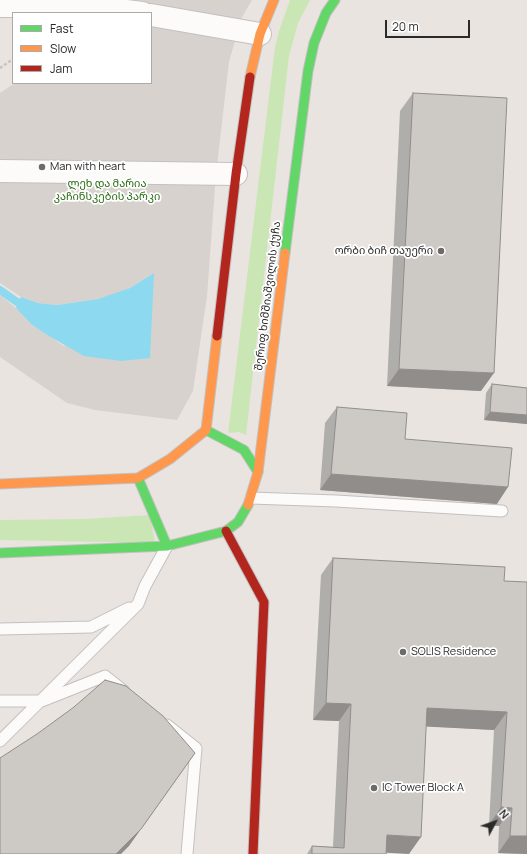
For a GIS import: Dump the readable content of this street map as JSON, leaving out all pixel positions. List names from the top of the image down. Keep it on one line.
{"streets":{"main road":["შერიფ ხიმშიაშვილის ქუჩა"]},"parks":["ლეხ და მარია კაჩინსკების პარკი"],"places":["Man with heart","ორბი ბიჩ თაუერი","SOLIS Residence","IC Tower Block A"],"legend":["Fast","Slow","Jam"],"scale_bar":"20 m","north":"top right"}
